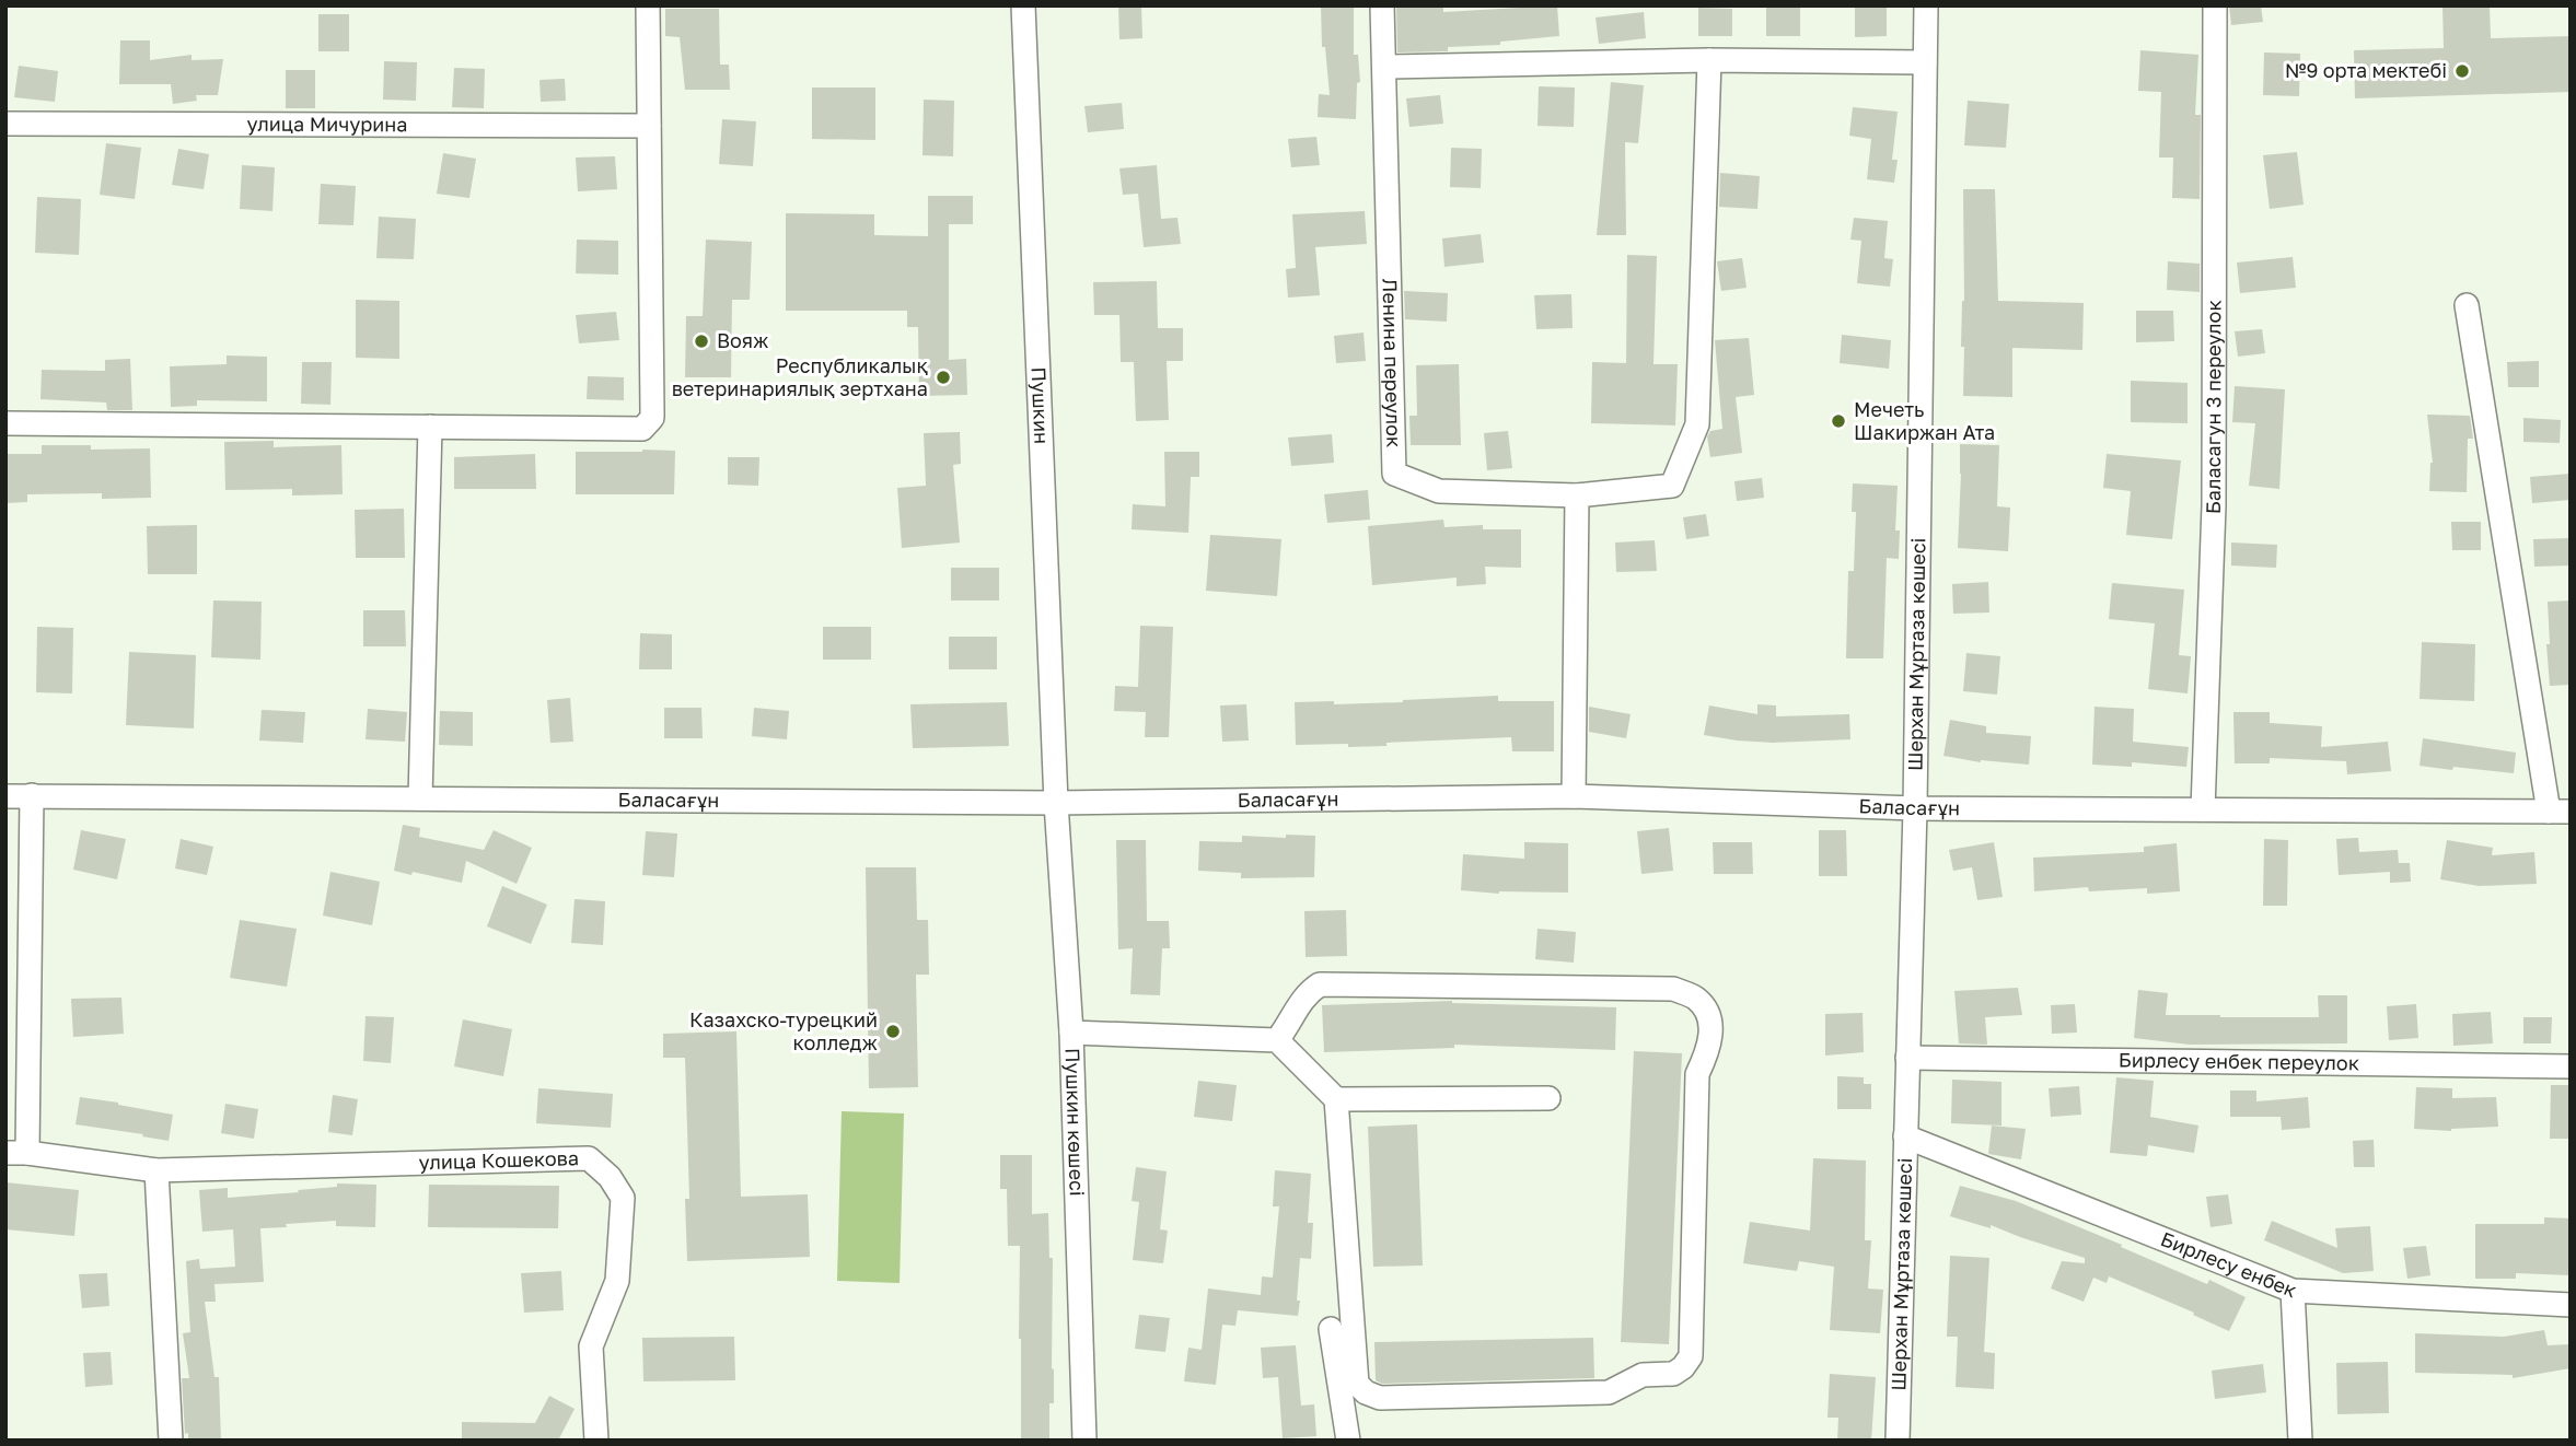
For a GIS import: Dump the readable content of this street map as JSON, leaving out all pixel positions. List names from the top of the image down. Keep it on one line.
{"streets":{"street":["улица Мичурина","Ленина переулок","Пушкин","Баласагун 3 переулок","Шерхан Мұртаза көшесі","Баласағұн","Бирлесу енбек переулок","Пушкин көшесі","улица Кошекова","Бирлесу енбек"]},"crossings":[["Пушкин","Баласағұн"],["Пушкин","Пушкин көшесі"],["Баласагун 3 переулок","Баласағұн"],["Шерхан Мұртаза көшесі","Баласағұн"],["Шерхан Мұртаза көшесі","Бирлесу енбек переулок"],["Шерхан Мұртаза көшесі","Бирлесу енбек"],["Баласағұн","Пушкин көшесі"],["Баласағұн","улица Кошекова"]],"places":["№9 орта мектебі","Вояж","Республикалық ветеринариялық зертхана","Мечеть Шакиржан Ата","Казахско-турецкий колледж"]}
